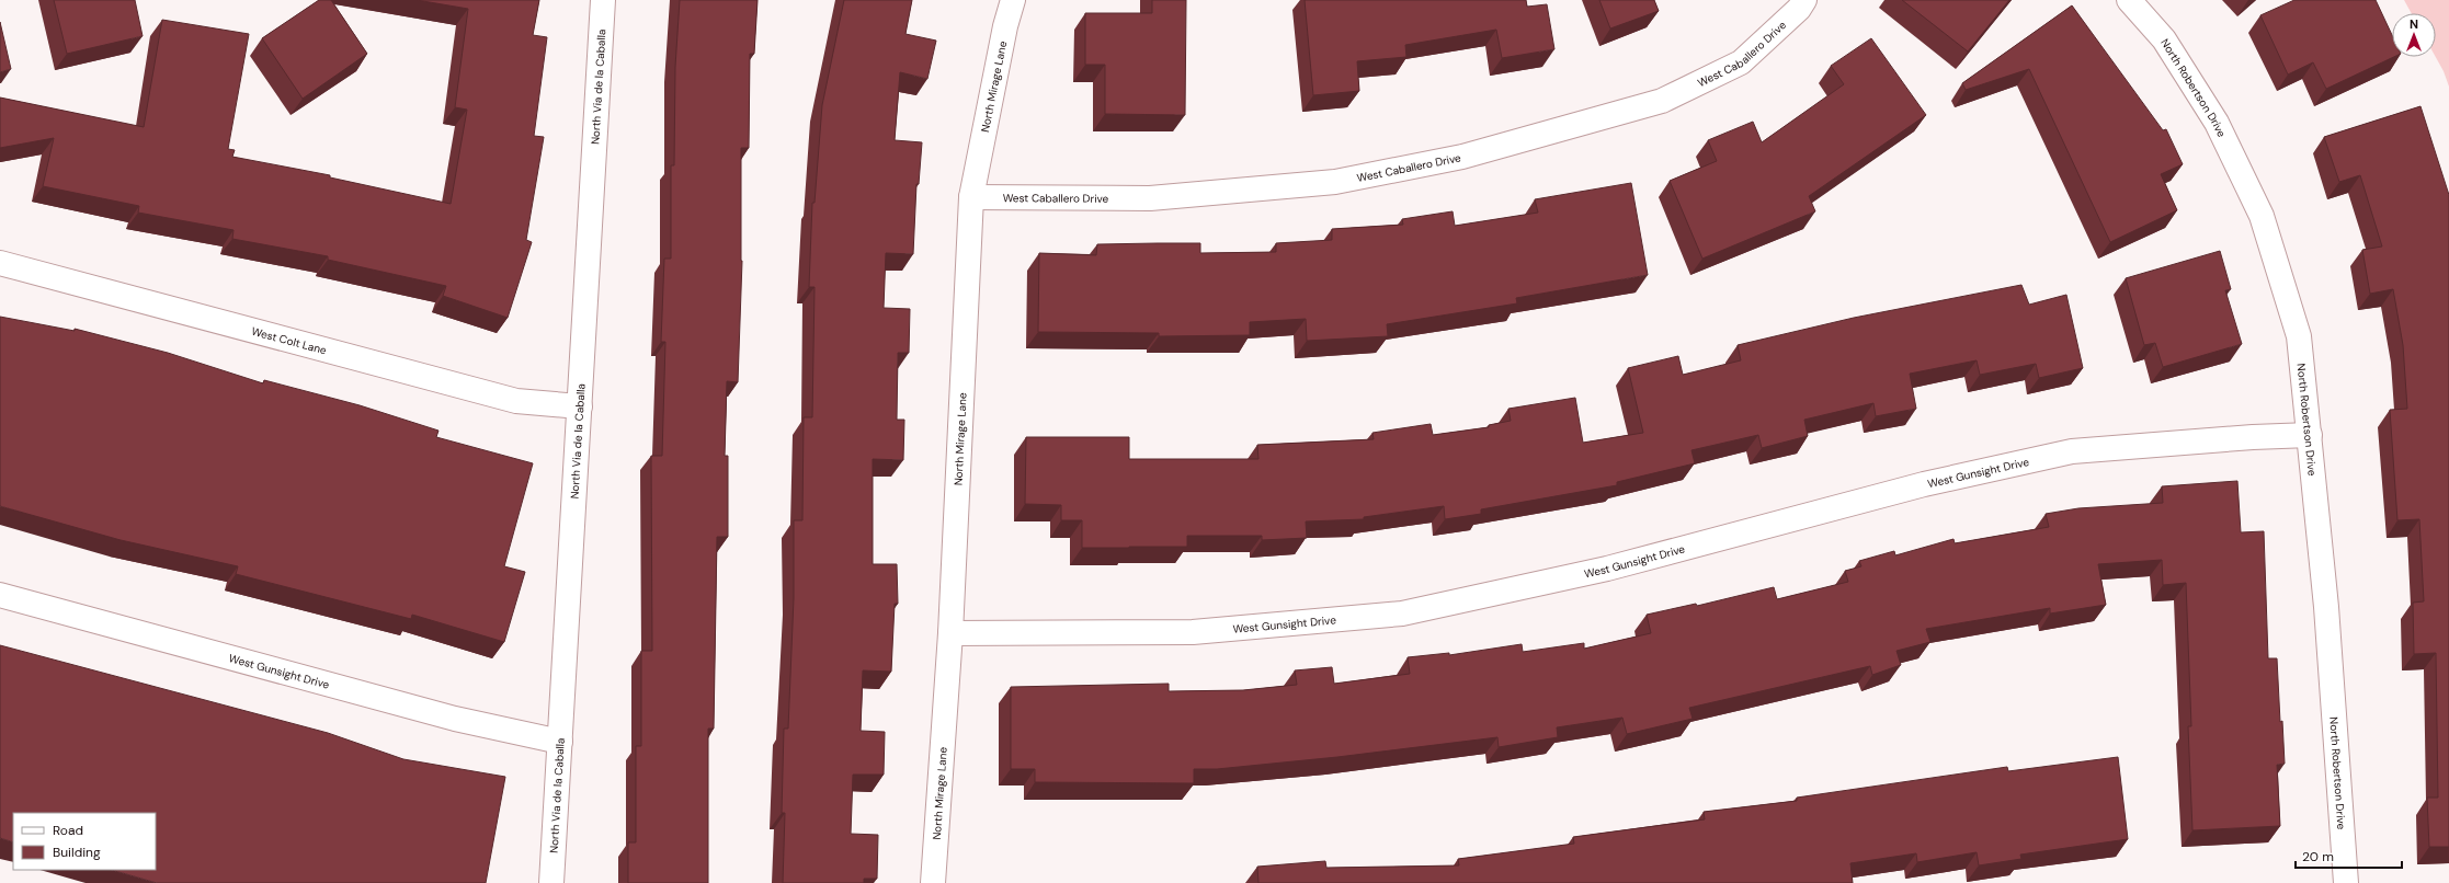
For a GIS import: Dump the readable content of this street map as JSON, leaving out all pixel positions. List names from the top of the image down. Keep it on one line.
{"streets":{"street":["West Caballero Drive","North Mirage Lane","North Via de la Caballa","North Robertson Drive","West Colt Lane","West Gunsight Drive"]},"crossings":[["West Caballero Drive","North Mirage Lane"],["North Mirage Lane","West Gunsight Drive"],["North Via de la Caballa","West Colt Lane"],["North Via de la Caballa","West Gunsight Drive"],["North Robertson Drive","West Gunsight Drive"]],"legend":["Road","Building"],"scale_bar":"20 m","north":"top"}
